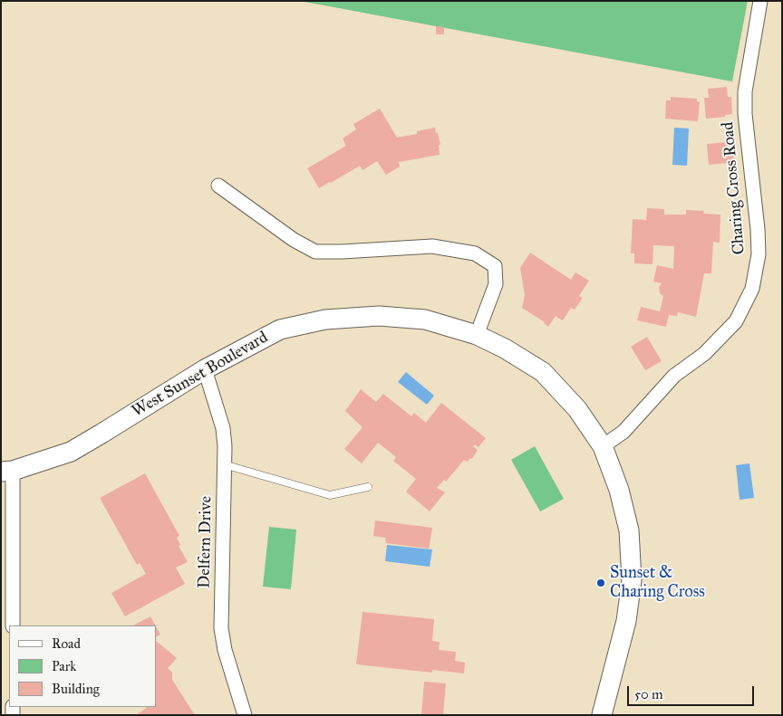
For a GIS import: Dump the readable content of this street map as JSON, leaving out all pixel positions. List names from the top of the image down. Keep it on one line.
{"streets":{"main road":["West Sunset Boulevard"],"street":["Charing Cross Road","Delfern Drive"]},"crossings":[["Charing Cross Road","West Sunset Boulevard"],["West Sunset Boulevard","Delfern Drive"]],"places":["Sunset & Charing Cross"],"legend":["Road","Park","Building"],"scale_bar":"50 m"}
